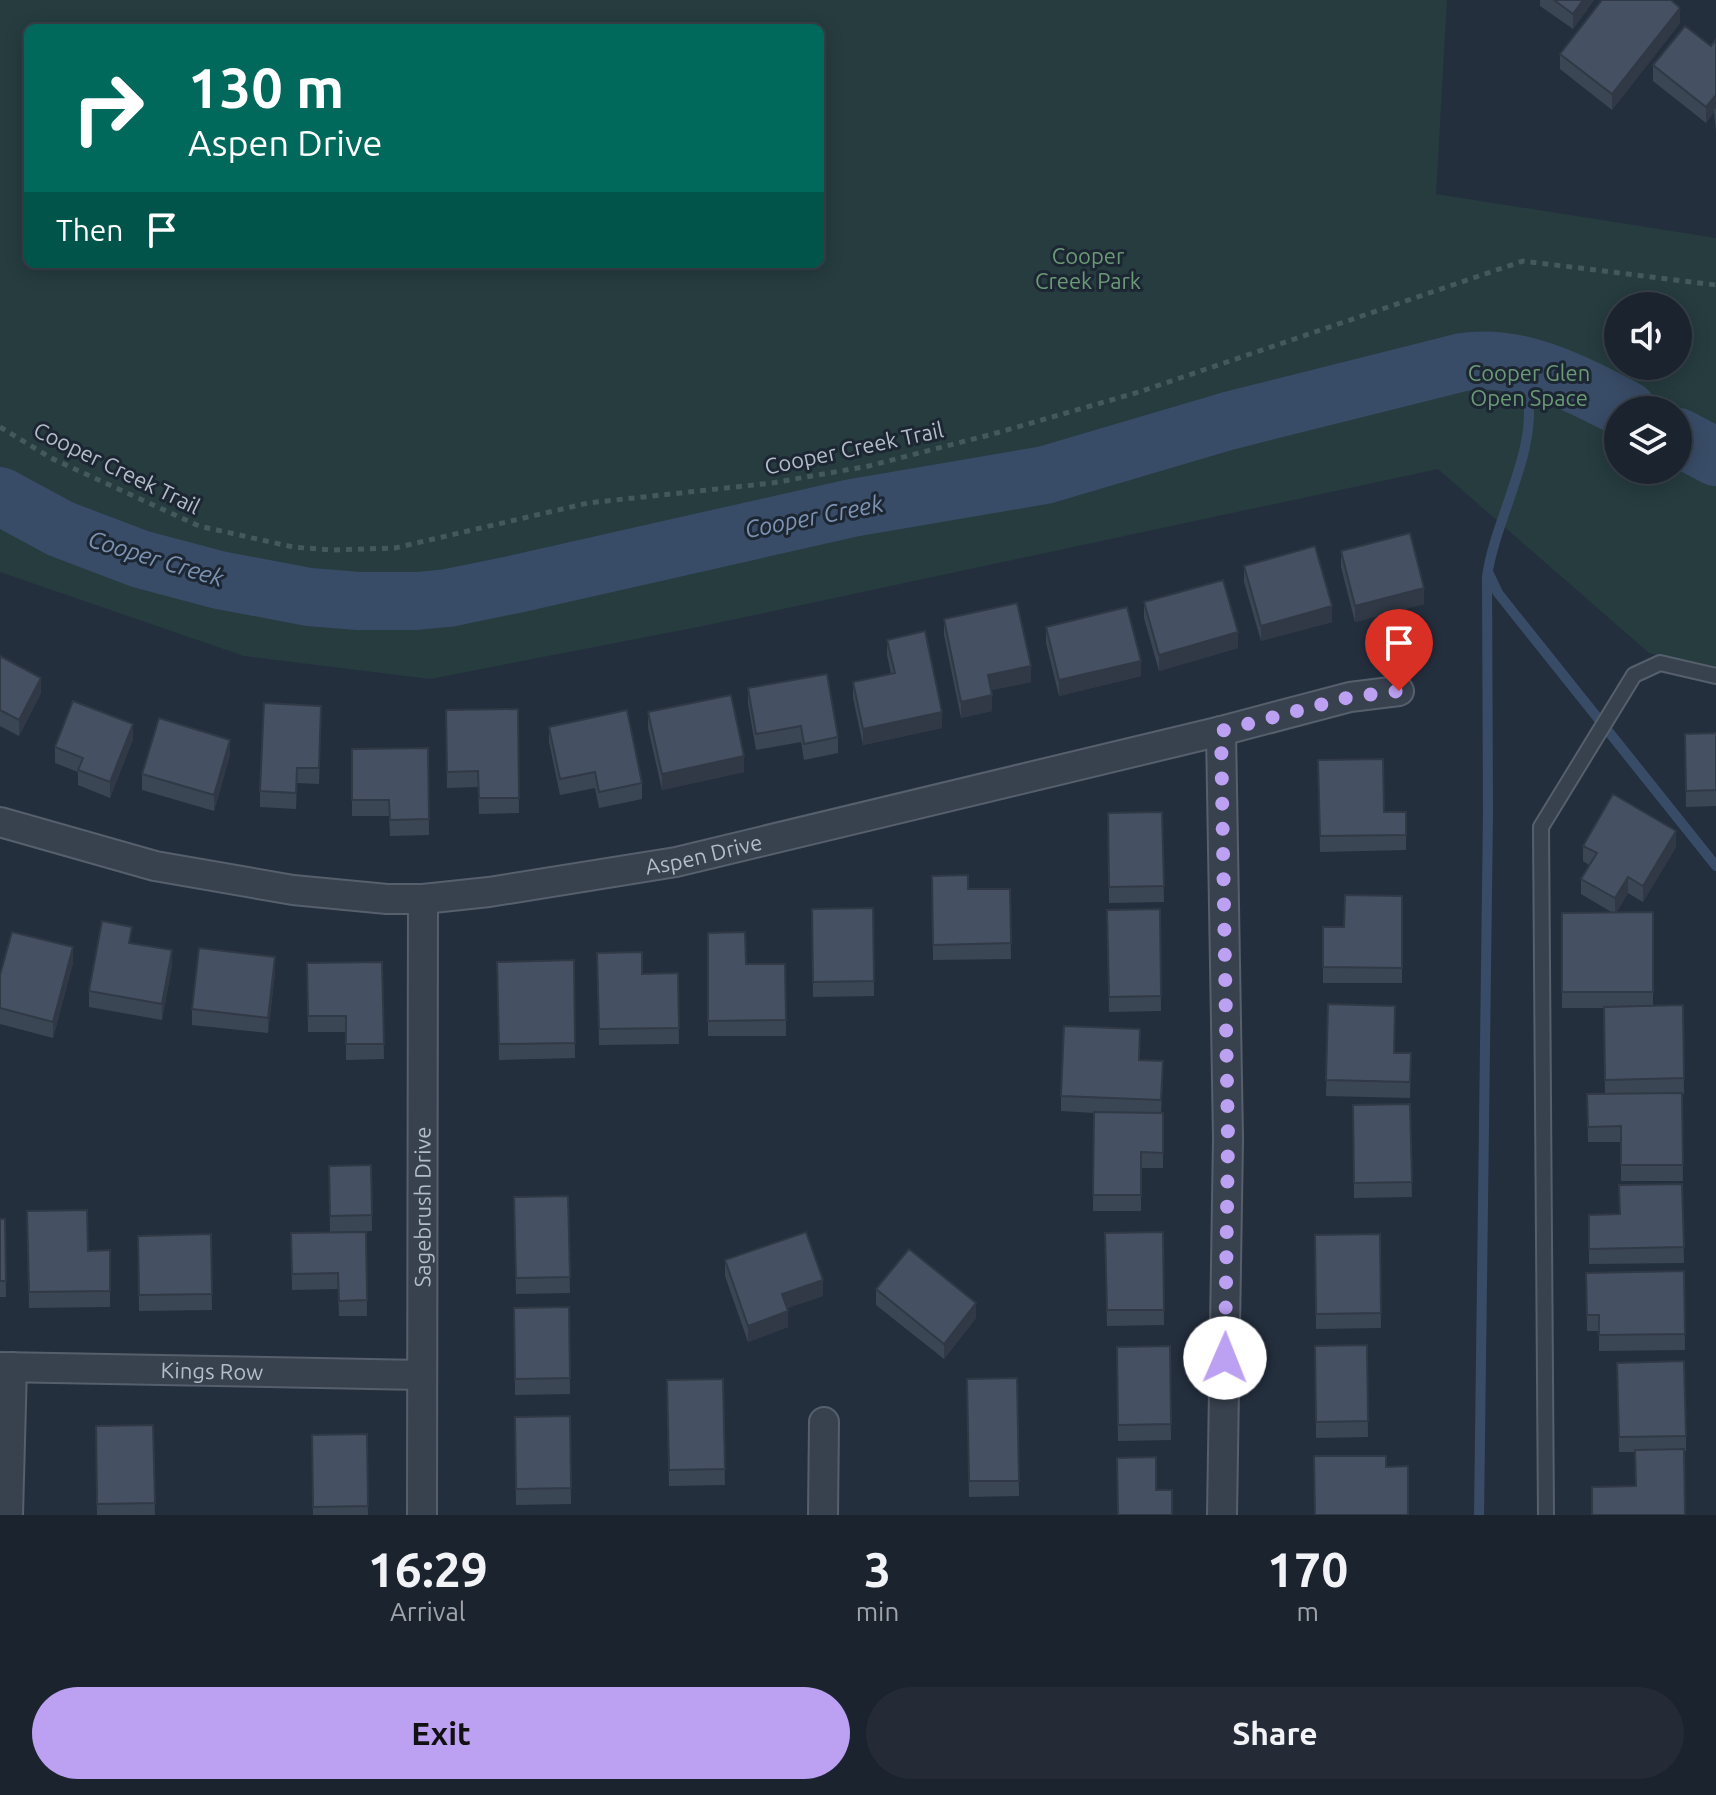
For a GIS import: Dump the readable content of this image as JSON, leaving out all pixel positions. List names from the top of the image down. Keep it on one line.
{"streets":{"street":["Aspen Drive","Sagebrush Drive","Kings Row"],"path":["Cooper Creek Trail"]},"crossings":[["Aspen Drive","Sagebrush Drive"],["Sagebrush Drive","Kings Row"]],"water":["Cooper Creek"],"parks":["Cooper Creek Park","Cooper Glen Open Space"],"page":{"turn":["130 m","Aspen Drive"],"then":"Then","eta":["16:29","Arrival","3","min","170","m"],"buttons":["Exit","Share"]}}
